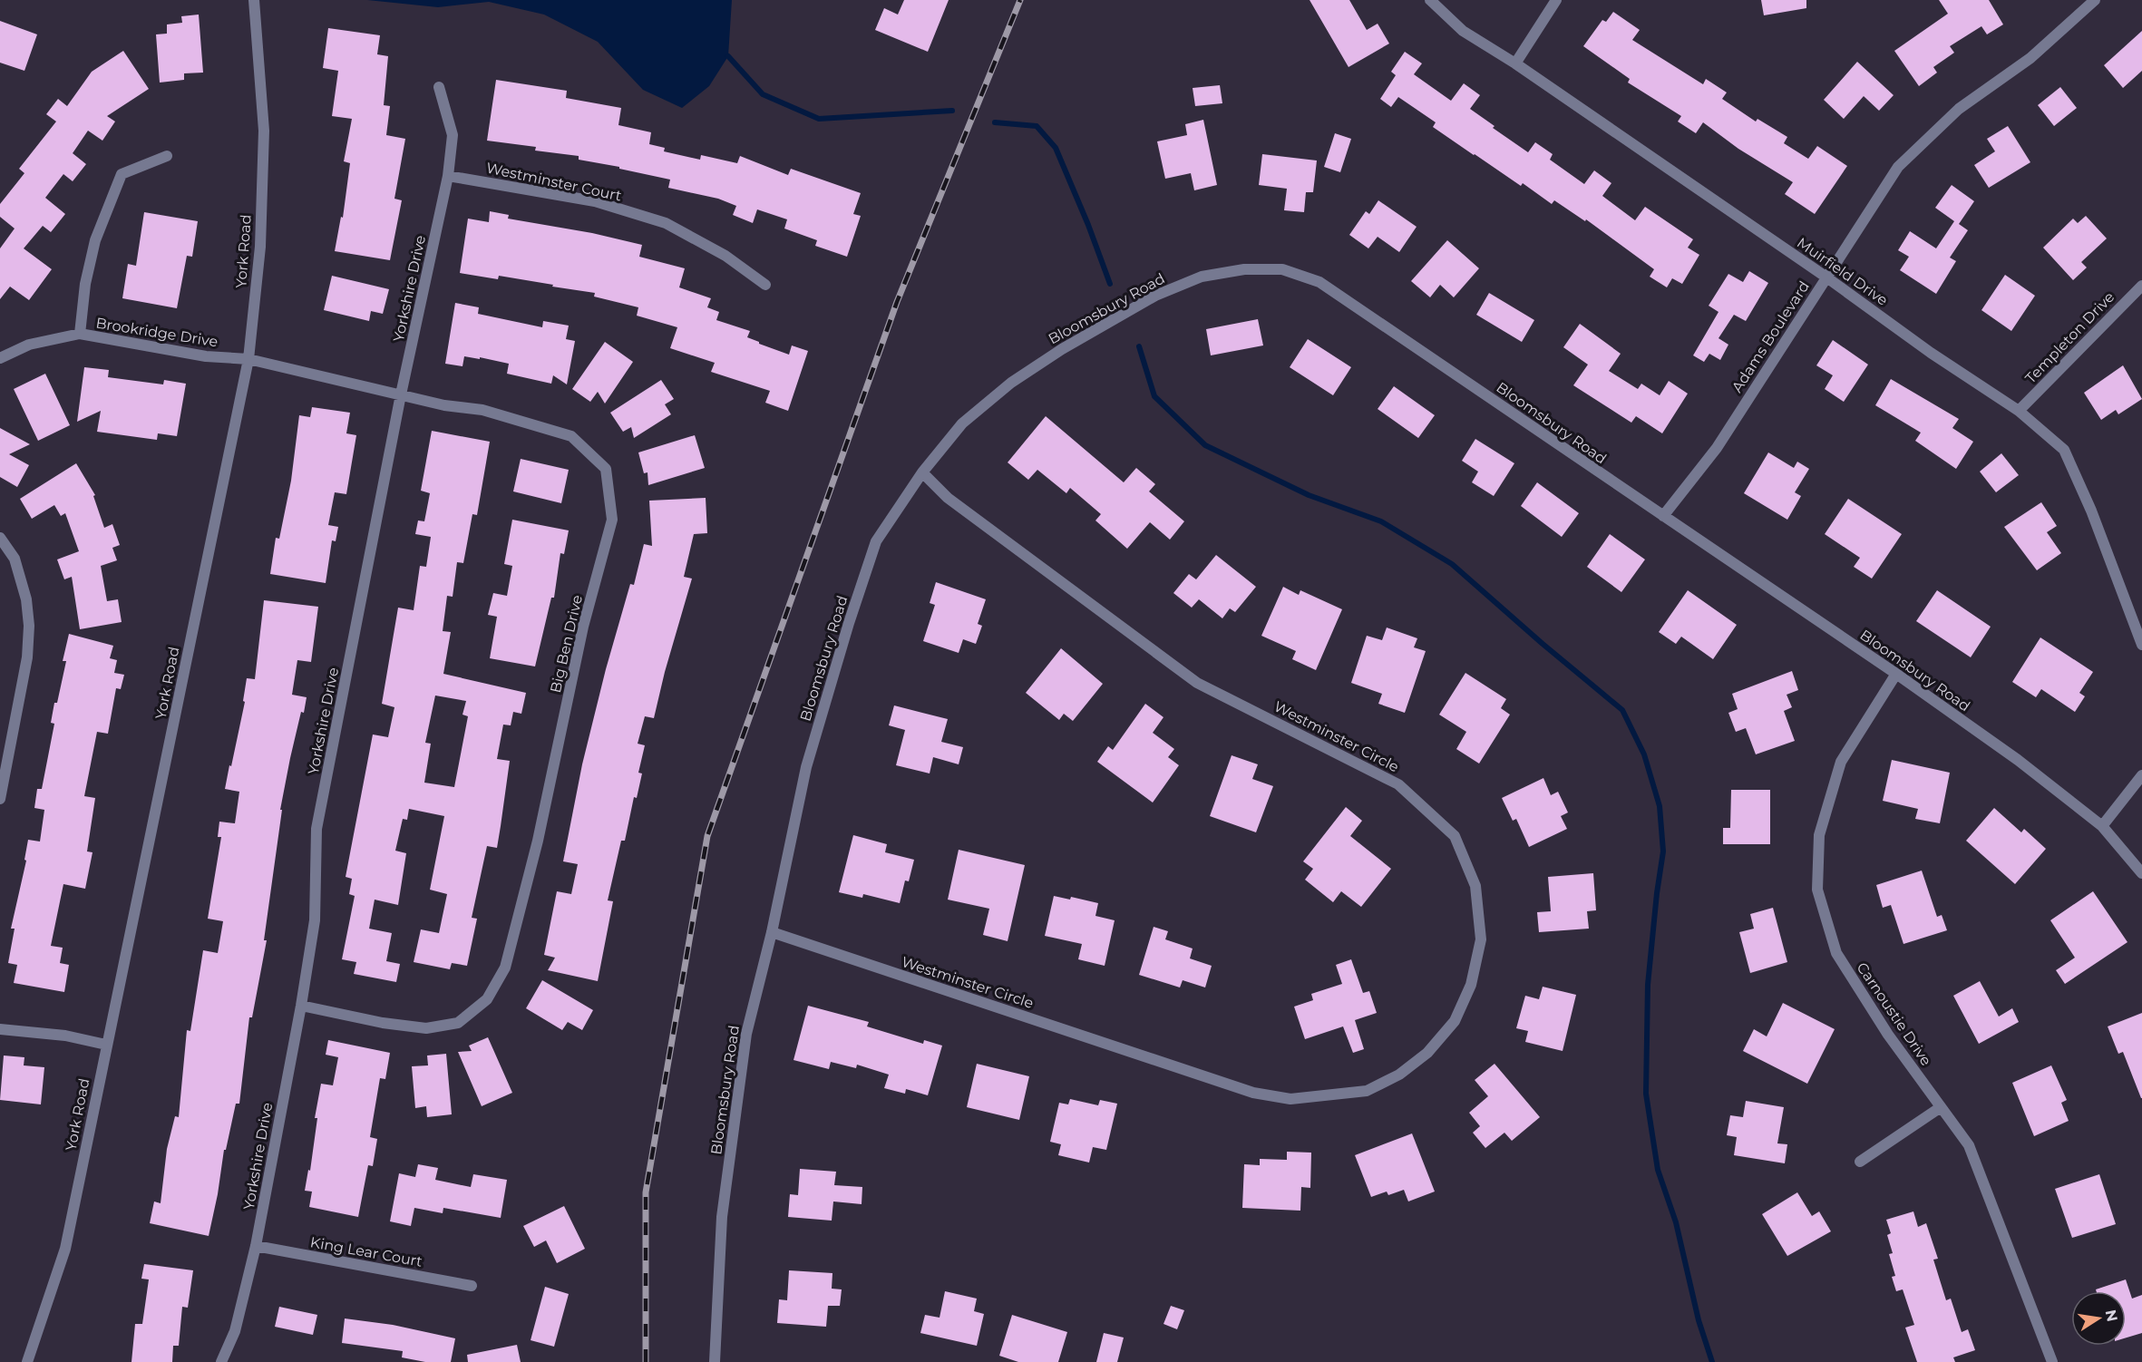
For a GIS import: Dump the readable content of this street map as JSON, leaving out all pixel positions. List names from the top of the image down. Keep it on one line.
{"streets":{"street":["Westminster Court","York Road","Muirfield Drive","Yorkshire Drive","Bloomsbury Road","Brookridge Drive","Adams Boulevard","Templeton Drive","Big Ben Drive","Westminster Circle","Carnoustie Drive","King Lear Court"]},"crossings":[["Westminster Court","Yorkshire Drive"],["York Road","Brookridge Drive"],["York Road","Big Ben Drive"],["Muirfield Drive","Adams Boulevard"],["Muirfield Drive","Templeton Drive"],["Yorkshire Drive","Big Ben Drive"],["Yorkshire Drive","King Lear Court"],["Bloomsbury Road","Adams Boulevard"],["Bloomsbury Road","Westminster Circle"],["Bloomsbury Road","Carnoustie Drive"],["Brookridge Drive","Big Ben Drive"]],"north":"right"}
